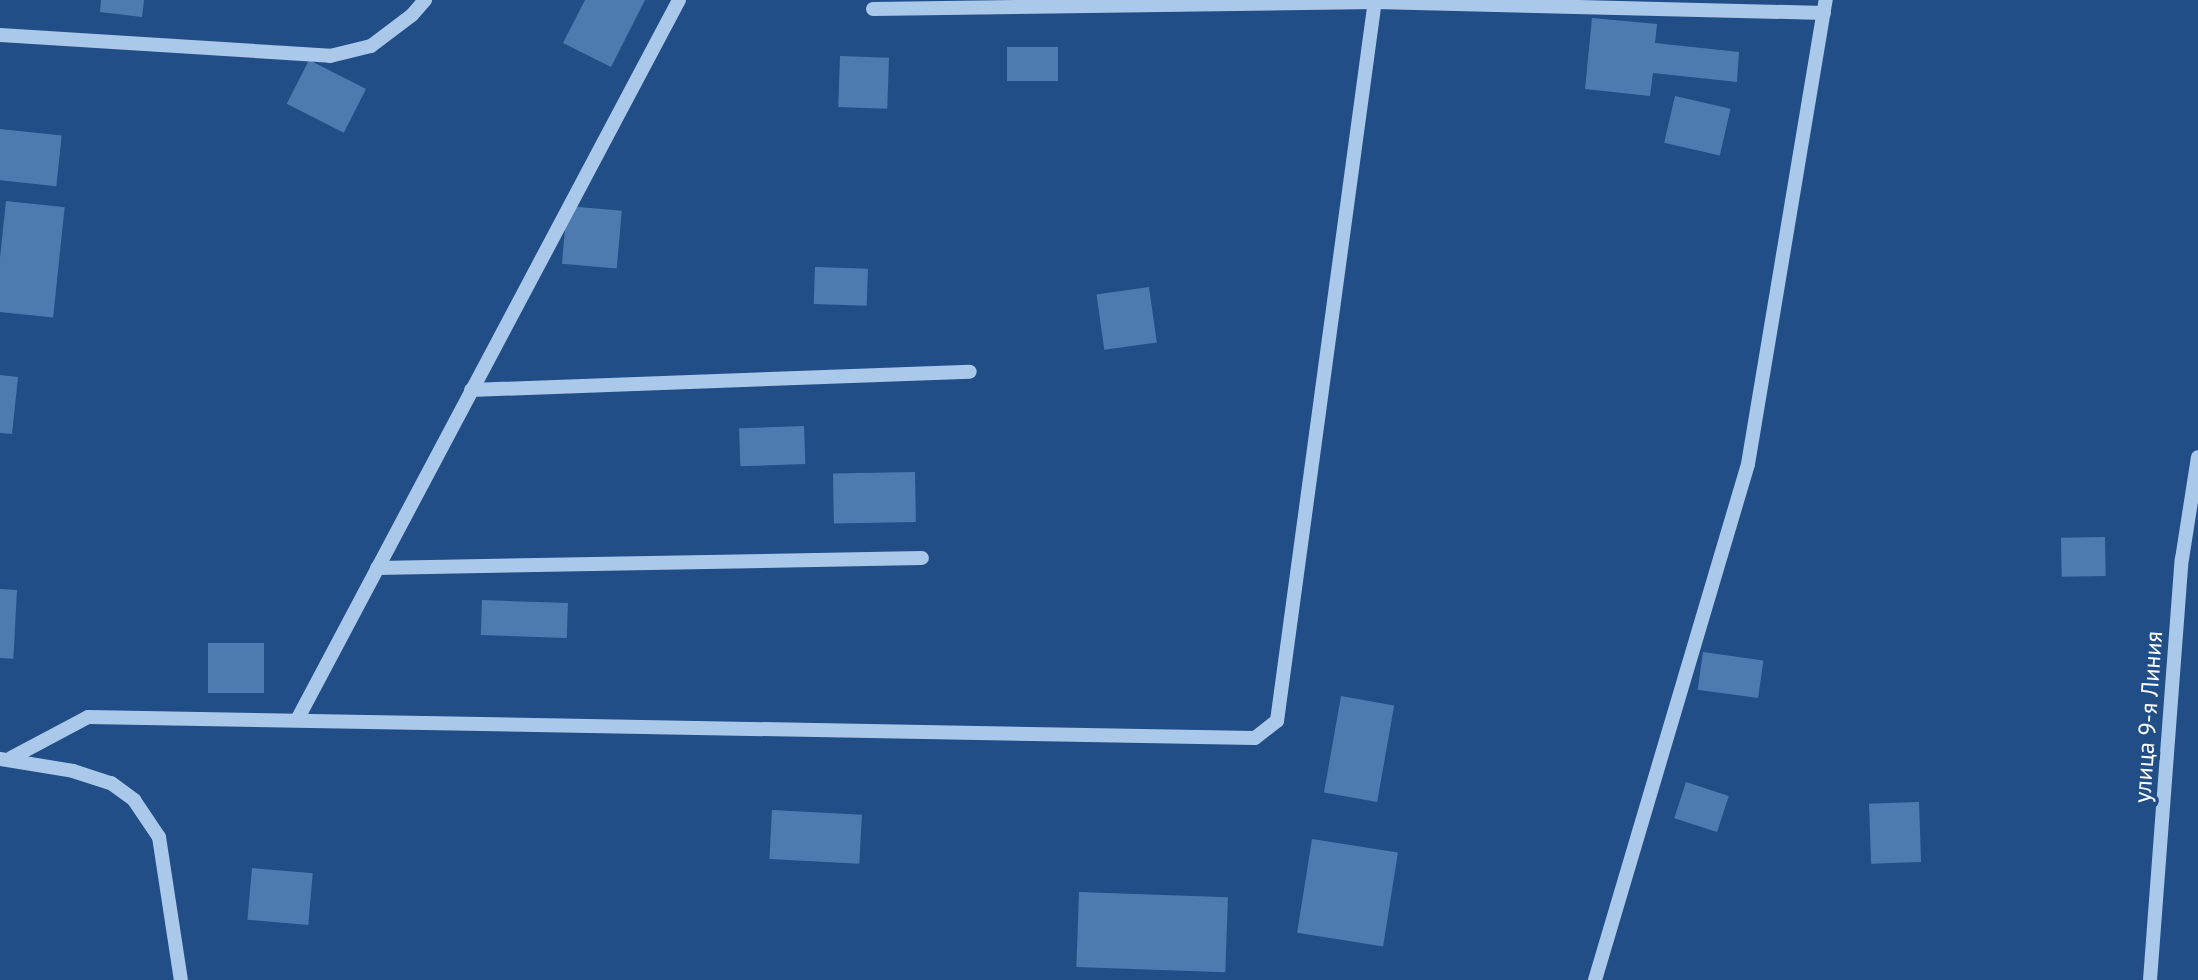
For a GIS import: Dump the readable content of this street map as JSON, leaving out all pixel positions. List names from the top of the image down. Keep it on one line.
{"streets":{"street":["улица 9-я Линия"]}}
